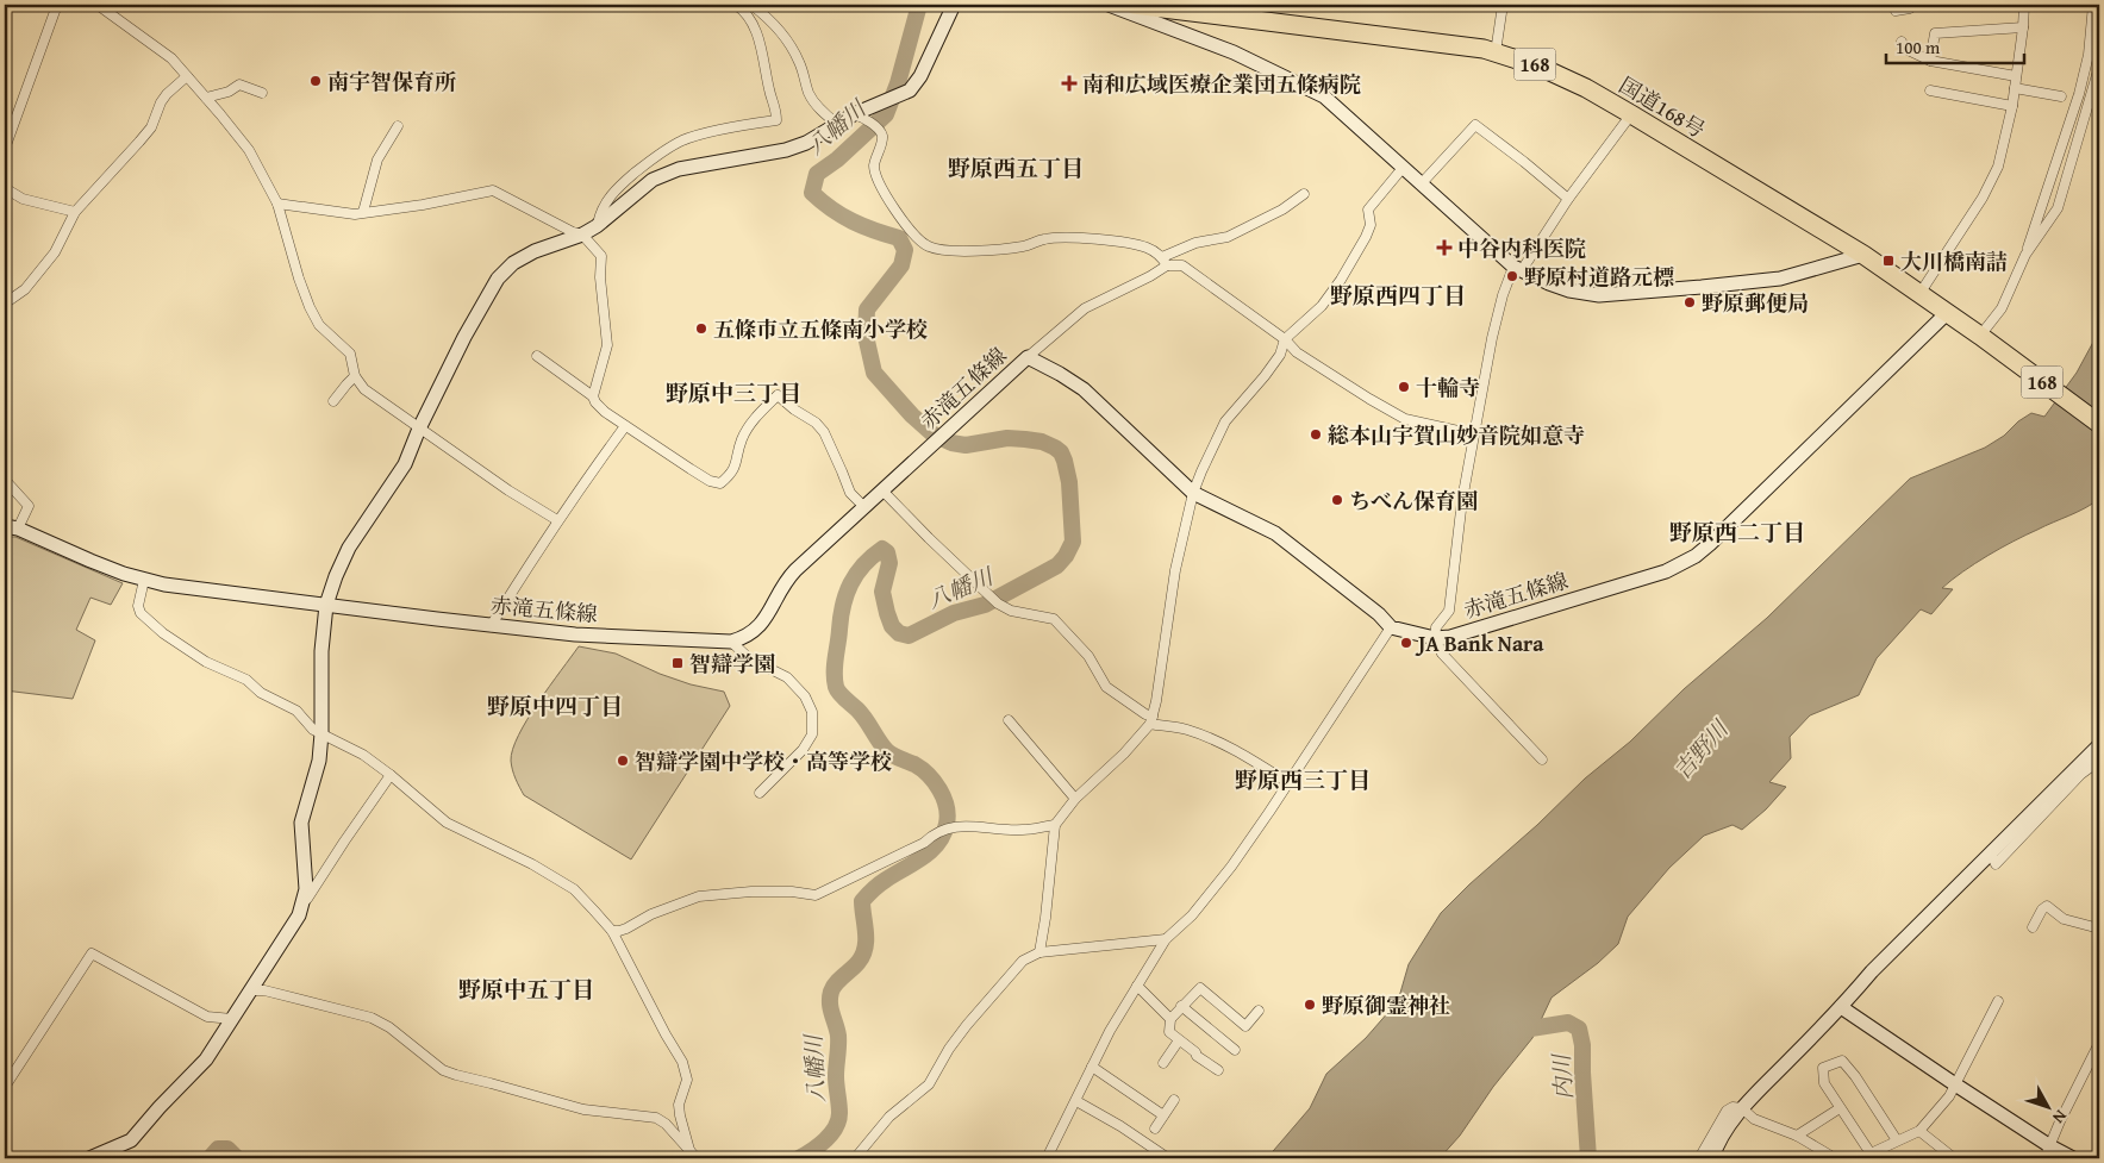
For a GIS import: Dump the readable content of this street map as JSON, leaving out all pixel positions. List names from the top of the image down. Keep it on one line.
{"streets":{"highway":["168","国道168号"],"street":["赤滝五條線"]},"crossings":[["国道168号","赤滝五條線"]],"districts":["野原西五丁目","野原西四丁目","野原中三丁目","野原西二丁目","野原中四丁目","野原西三丁目","野原中五丁目"],"water":["八幡川","吉野川","内川"],"places":{"other":["南宇智保育所","野原村道路元標","野原郵便局","五條市立五條南小学校","十輪寺","総本山宇賀山妙音院如意寺","ちべん保育園","JA Bank Nara","智辯学園中学校・高等学校","野原御霊神社"],"health":["南和広域医療企業団五條病院","中谷内科医院"],"transit":["大川橋南詰","智辯学園"]},"scale_bar":"100 m","north":"bottom right"}
